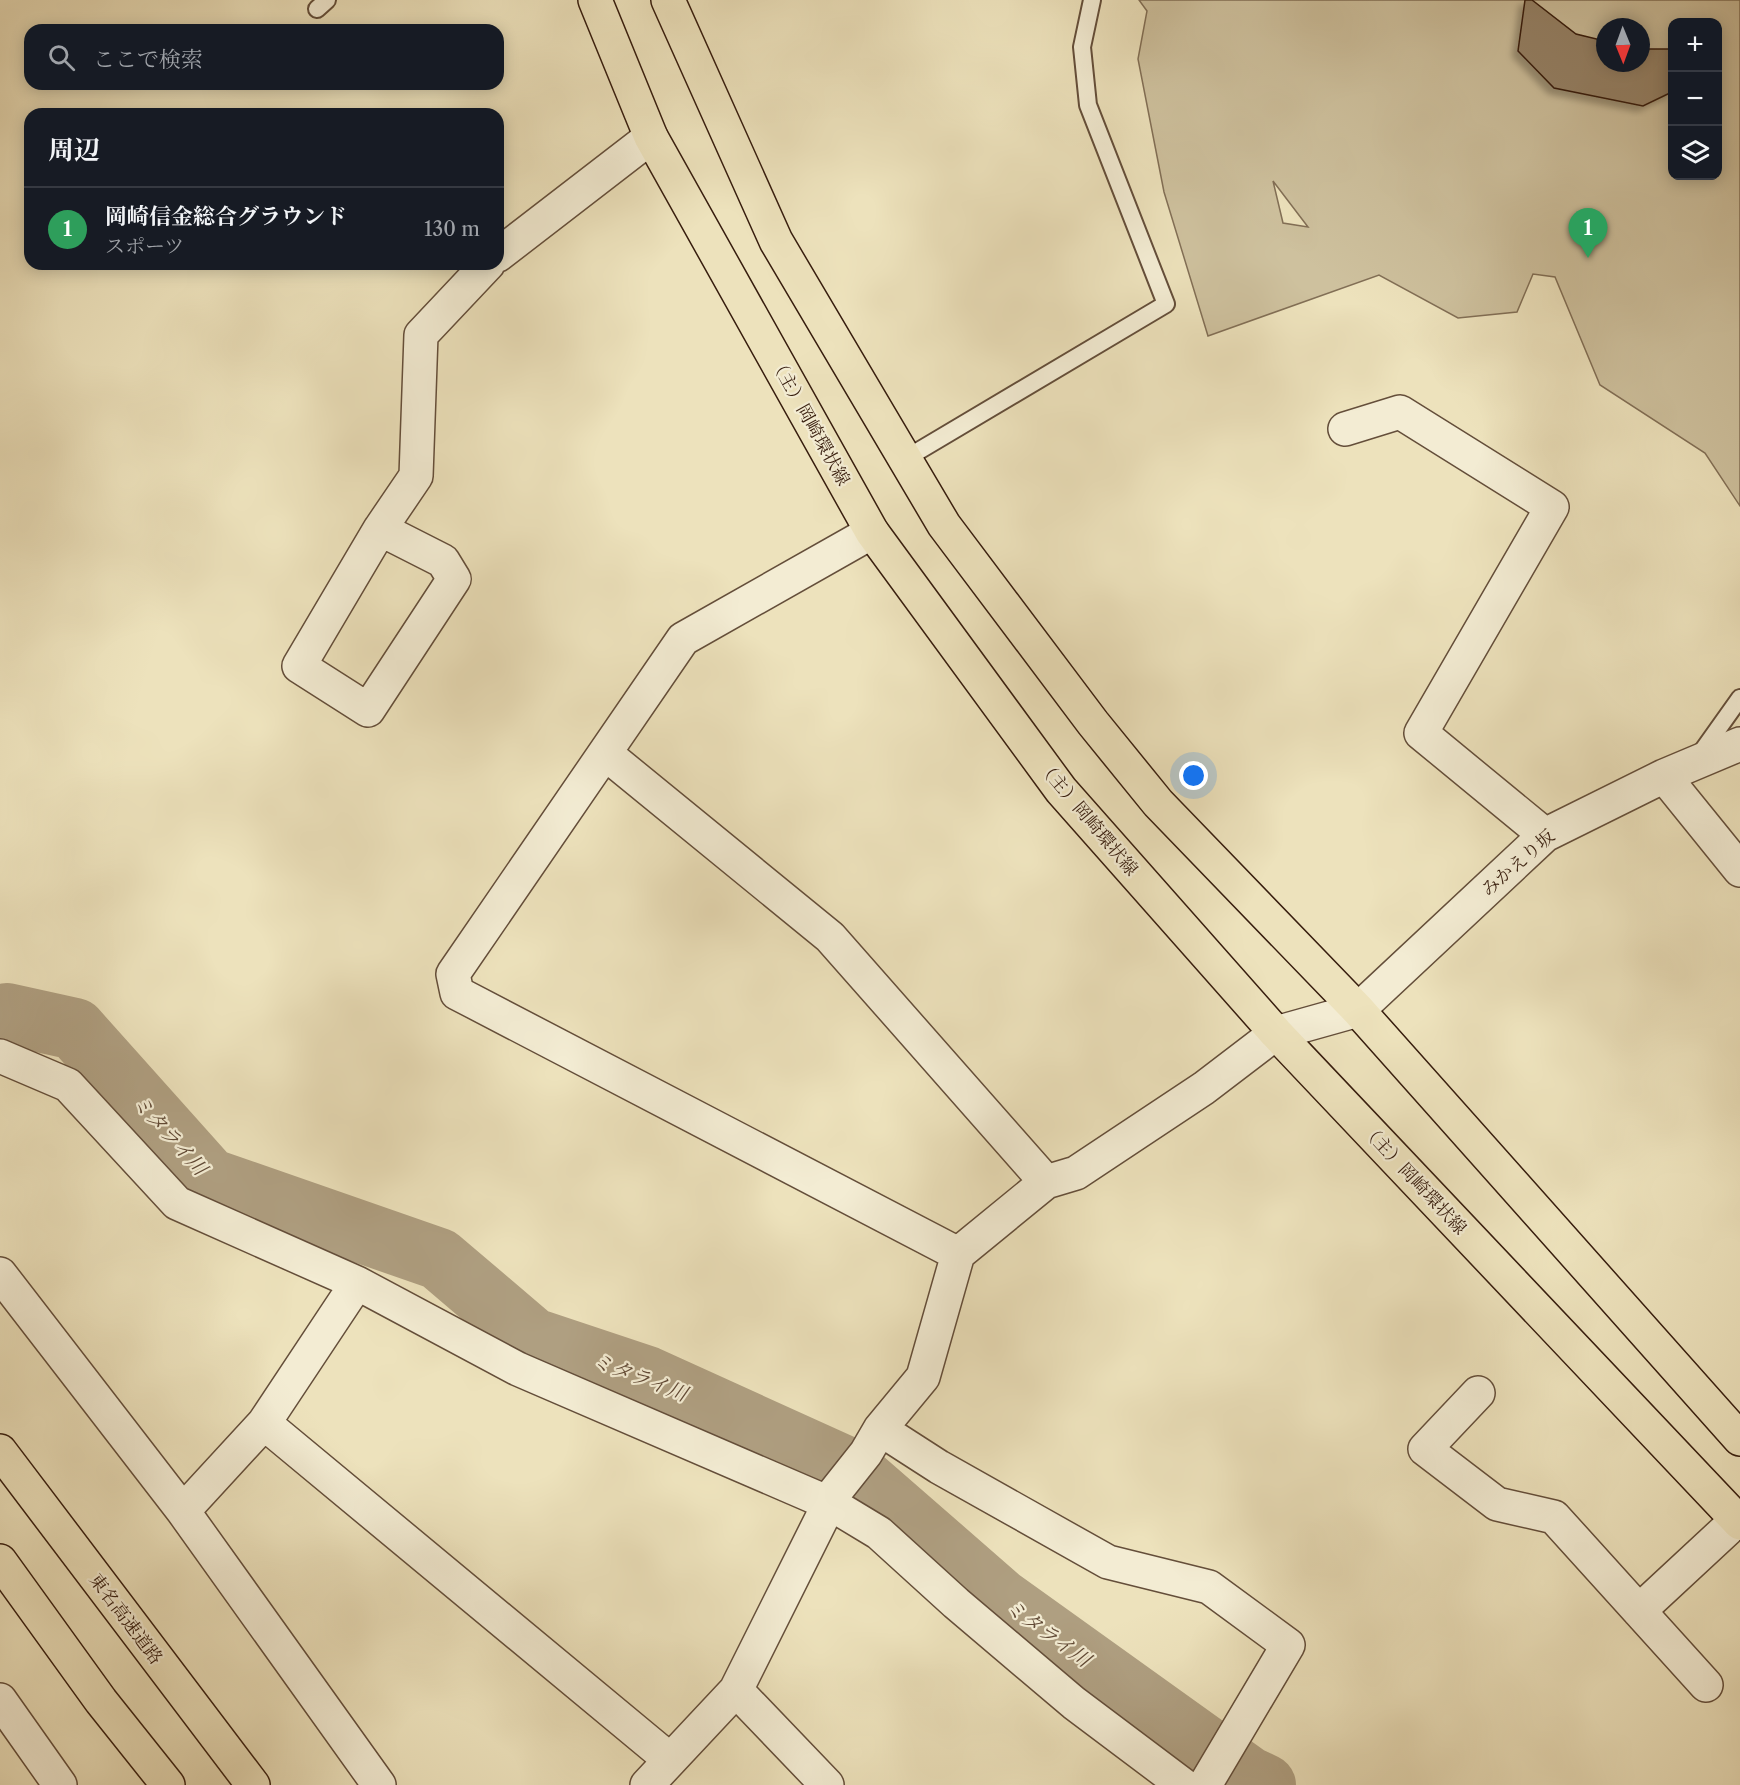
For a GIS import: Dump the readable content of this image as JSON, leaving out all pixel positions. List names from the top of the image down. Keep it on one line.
{"streets":{"main road":["（主）岡崎環状線","東名高速道路"],"street":["みかえり坂"]},"water":["ミタライ川"],"north":"bottom","page":{"map_buttons":["+","−"],"search":"ここで検索","heading":"周辺","list":[{"mark":"1","name":"岡崎信金総合グラウンド","note":"スポーツ","value":"130 m"}],"pins":"1"}}
